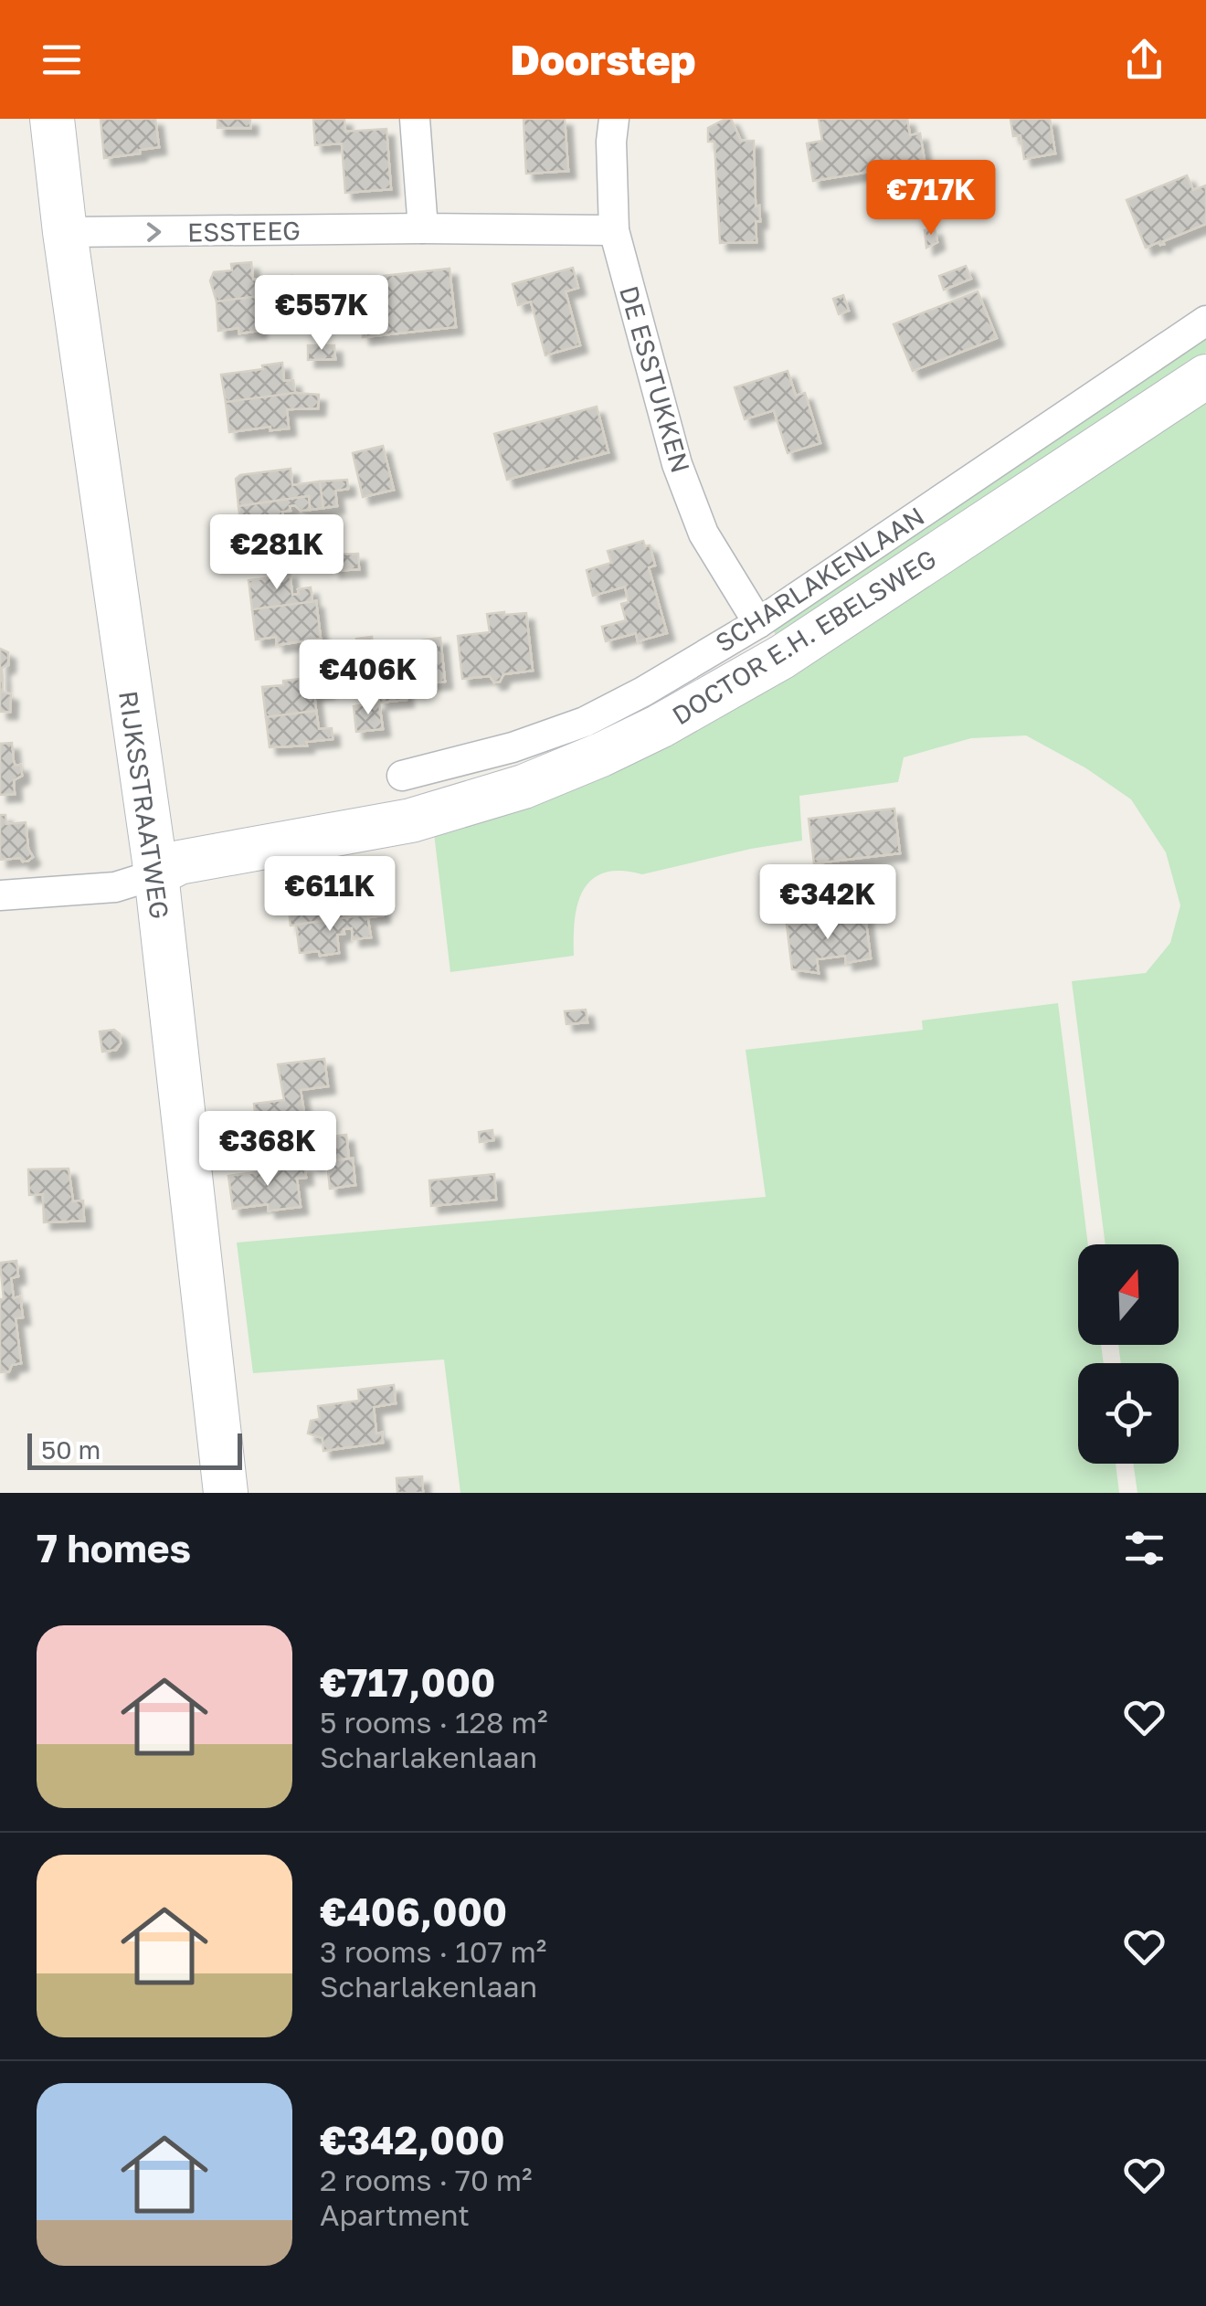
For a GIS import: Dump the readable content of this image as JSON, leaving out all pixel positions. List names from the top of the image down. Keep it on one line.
{"streets":{"main road":["DOCTOR E.H. EBELSWEG","RIJKSSTRAATWEG"],"street":["ESSTEEG","DE ESSTUKKEN","SCHARLAKENLAAN"]},"crossings":[["ESSTEEG","DE ESSTUKKEN"],["ESSTEEG","RIJKSSTRAATWEG"],["DE ESSTUKKEN","SCHARLAKENLAAN"],["DOCTOR E.H. EBELSWEG","RIJKSSTRAATWEG"]],"one_way":["ESSTEEG"],"scale_bar":"50 m","north":"top","page":{"header":"Doorstep","price":["€717K","€557K","€281K","€406K","€611K","€342K","€368K"],"scale":"50 m","heading":"7 homes","list":[{"name":"€717,000","note":"5 rooms · 128 m² · Scharlakenlaan"},{"name":"€406,000","note":"3 rooms · 107 m² · Scharlakenlaan"},{"name":"€342,000","note":"2 rooms · 70 m² · Apartment"}]}}
